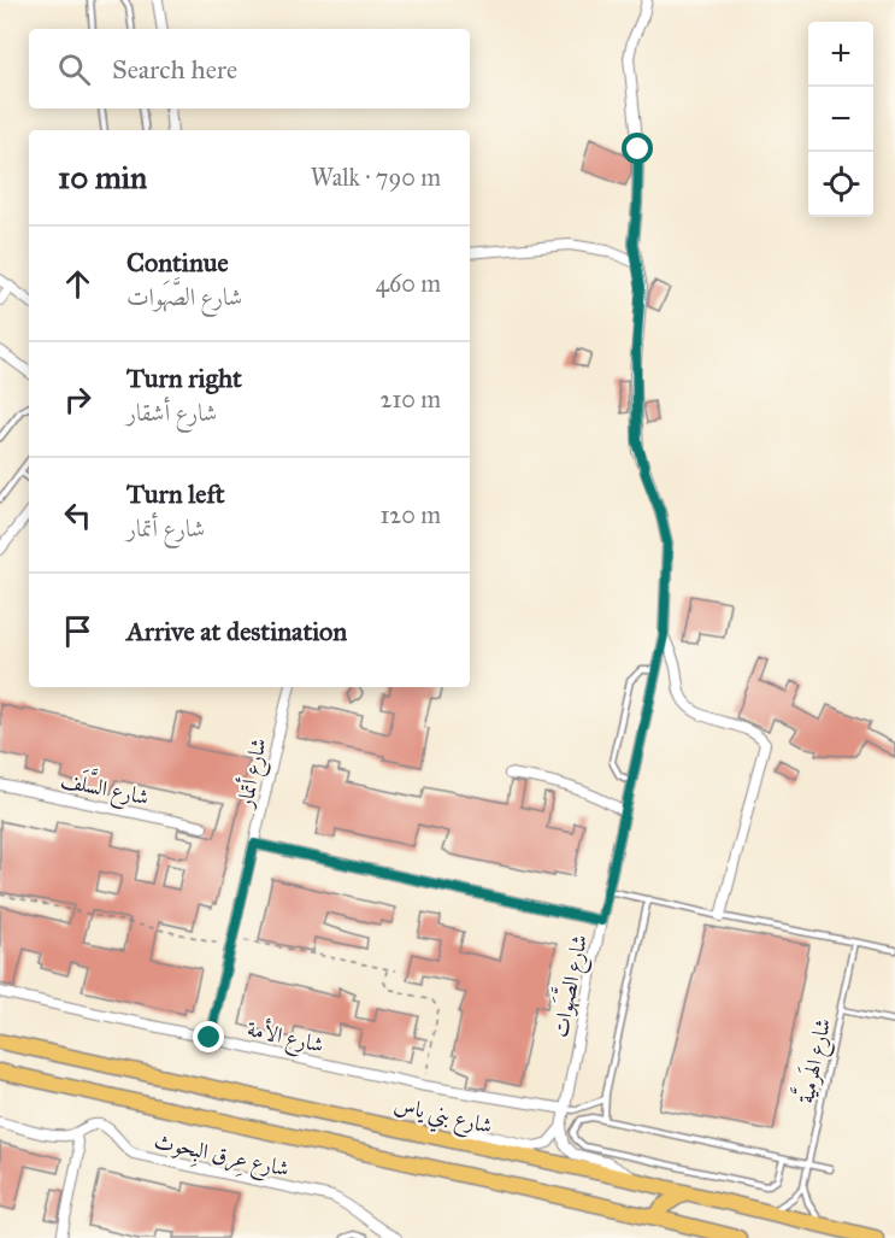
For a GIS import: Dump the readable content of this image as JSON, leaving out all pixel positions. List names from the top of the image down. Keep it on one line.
{"streets":{"main road":["شارع بني ياس"],"street":["شارع أتمار","شارع السَّلَف","شارع الصَّهَوات","شارع الأمة","شارع عِرق البِحوث"],"lane":["شارع الهَرميَّة"]},"crossings":[["شارع أتمار","شارع الأمة"],["شارع الصَّهَوات","شارع الأمة"]],"page":{"map_buttons":["+","−"],"search":"Search here","heading":["10 min","Walk · 790 m"],"list":[["Continue","شارع الصَّهَوات","460 m"],["Turn right","شارع أشقار","210 m"],["Turn left","شارع أتمار","120 m"],"Arrive at destination"]}}
